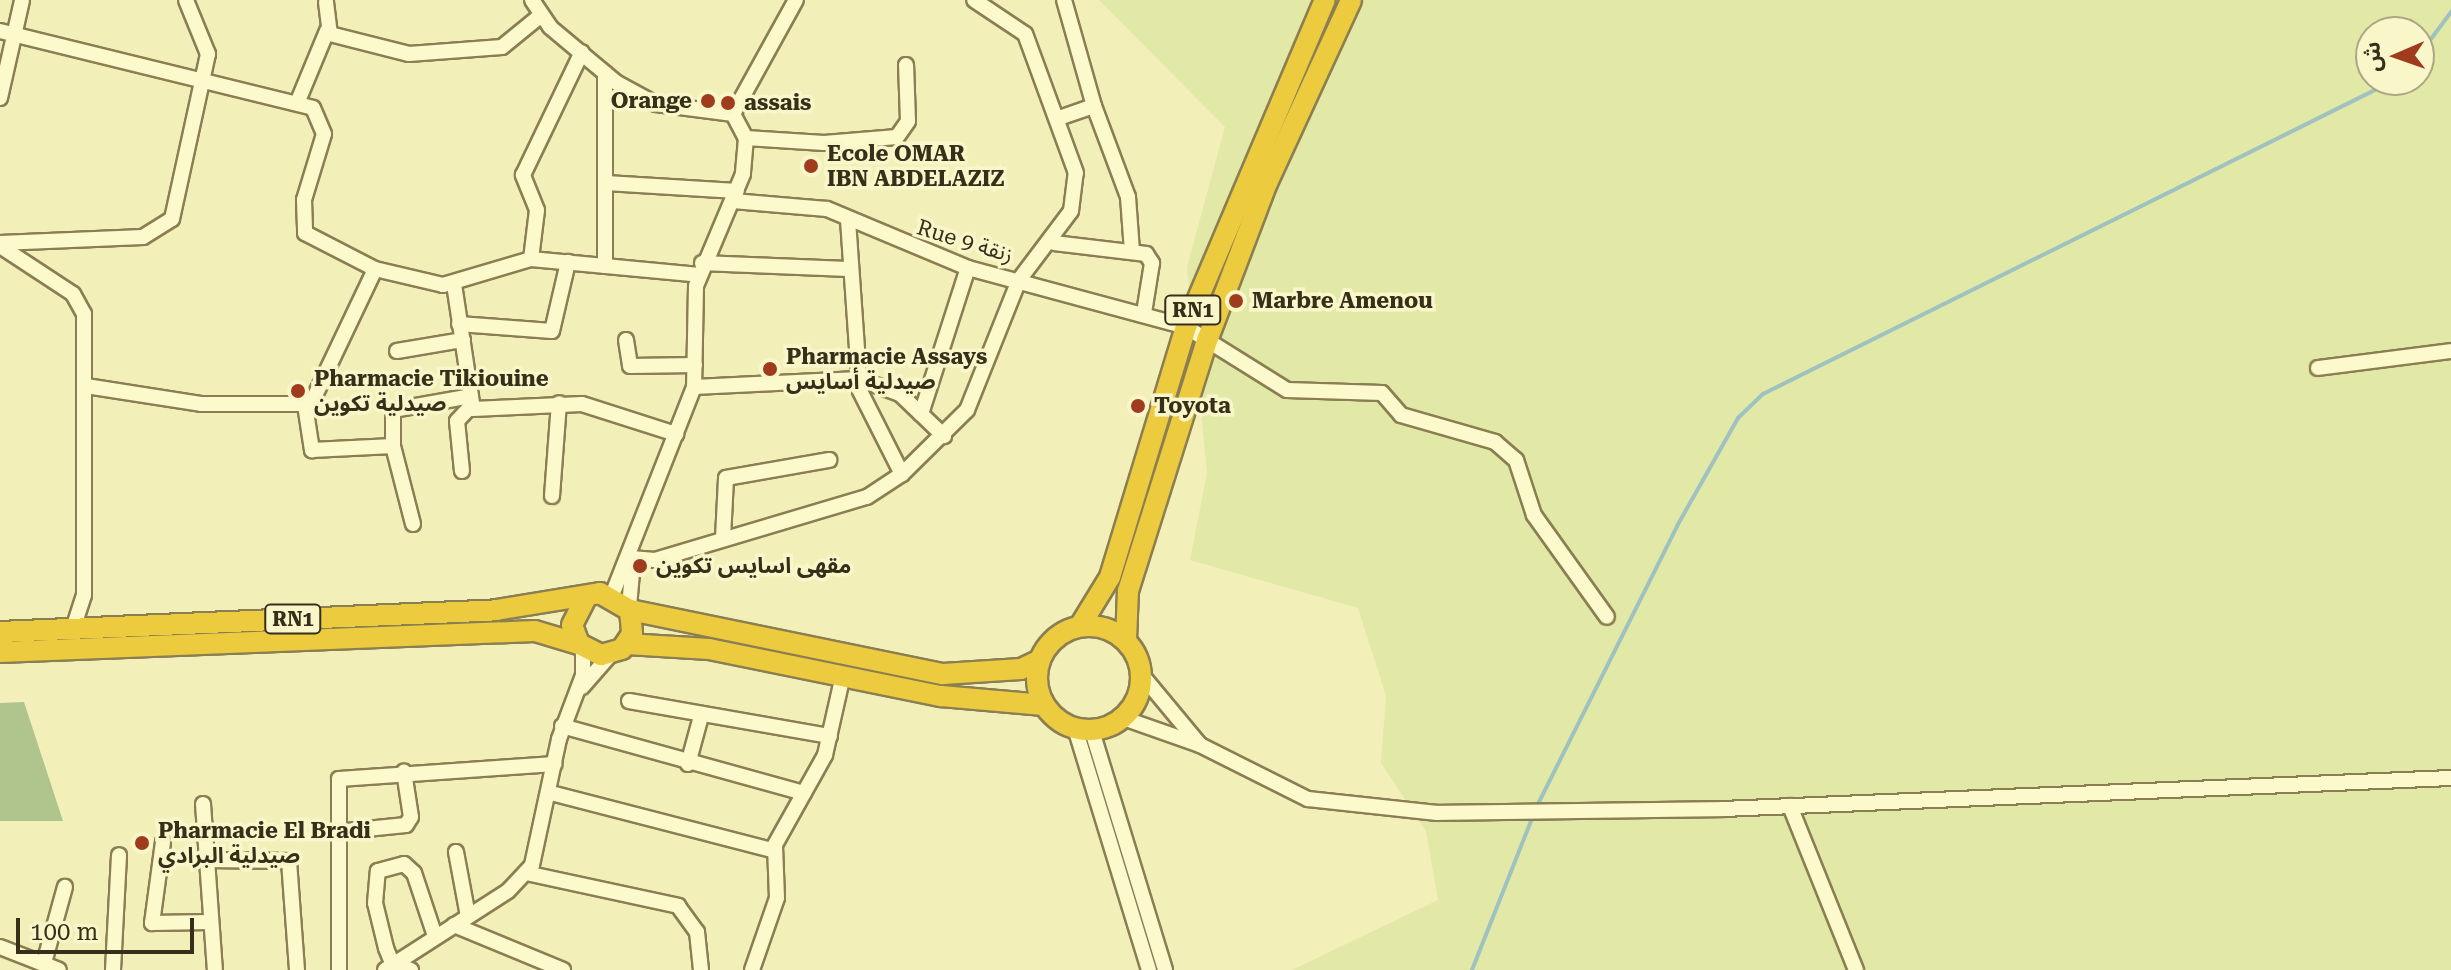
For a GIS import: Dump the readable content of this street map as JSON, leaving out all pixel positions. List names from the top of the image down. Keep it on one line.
{"streets":{"highway":["RN1"],"street":["Rue 9 زنقة"]},"crossings":[["Rue 9 زنقة","RN1"]],"places":["Orange","assais","Ecole OMAR IBN ABDELAZIZ","Marbre Amenou","Pharmacie Assays صيدلية أسايس","Pharmacie Tikiouine صيدلية تكوين","Toyota","مقهى اسايس تكوين","Pharmacie El Bradi صيدلية البرادي"],"scale_bar":"100 m","north":"left"}
